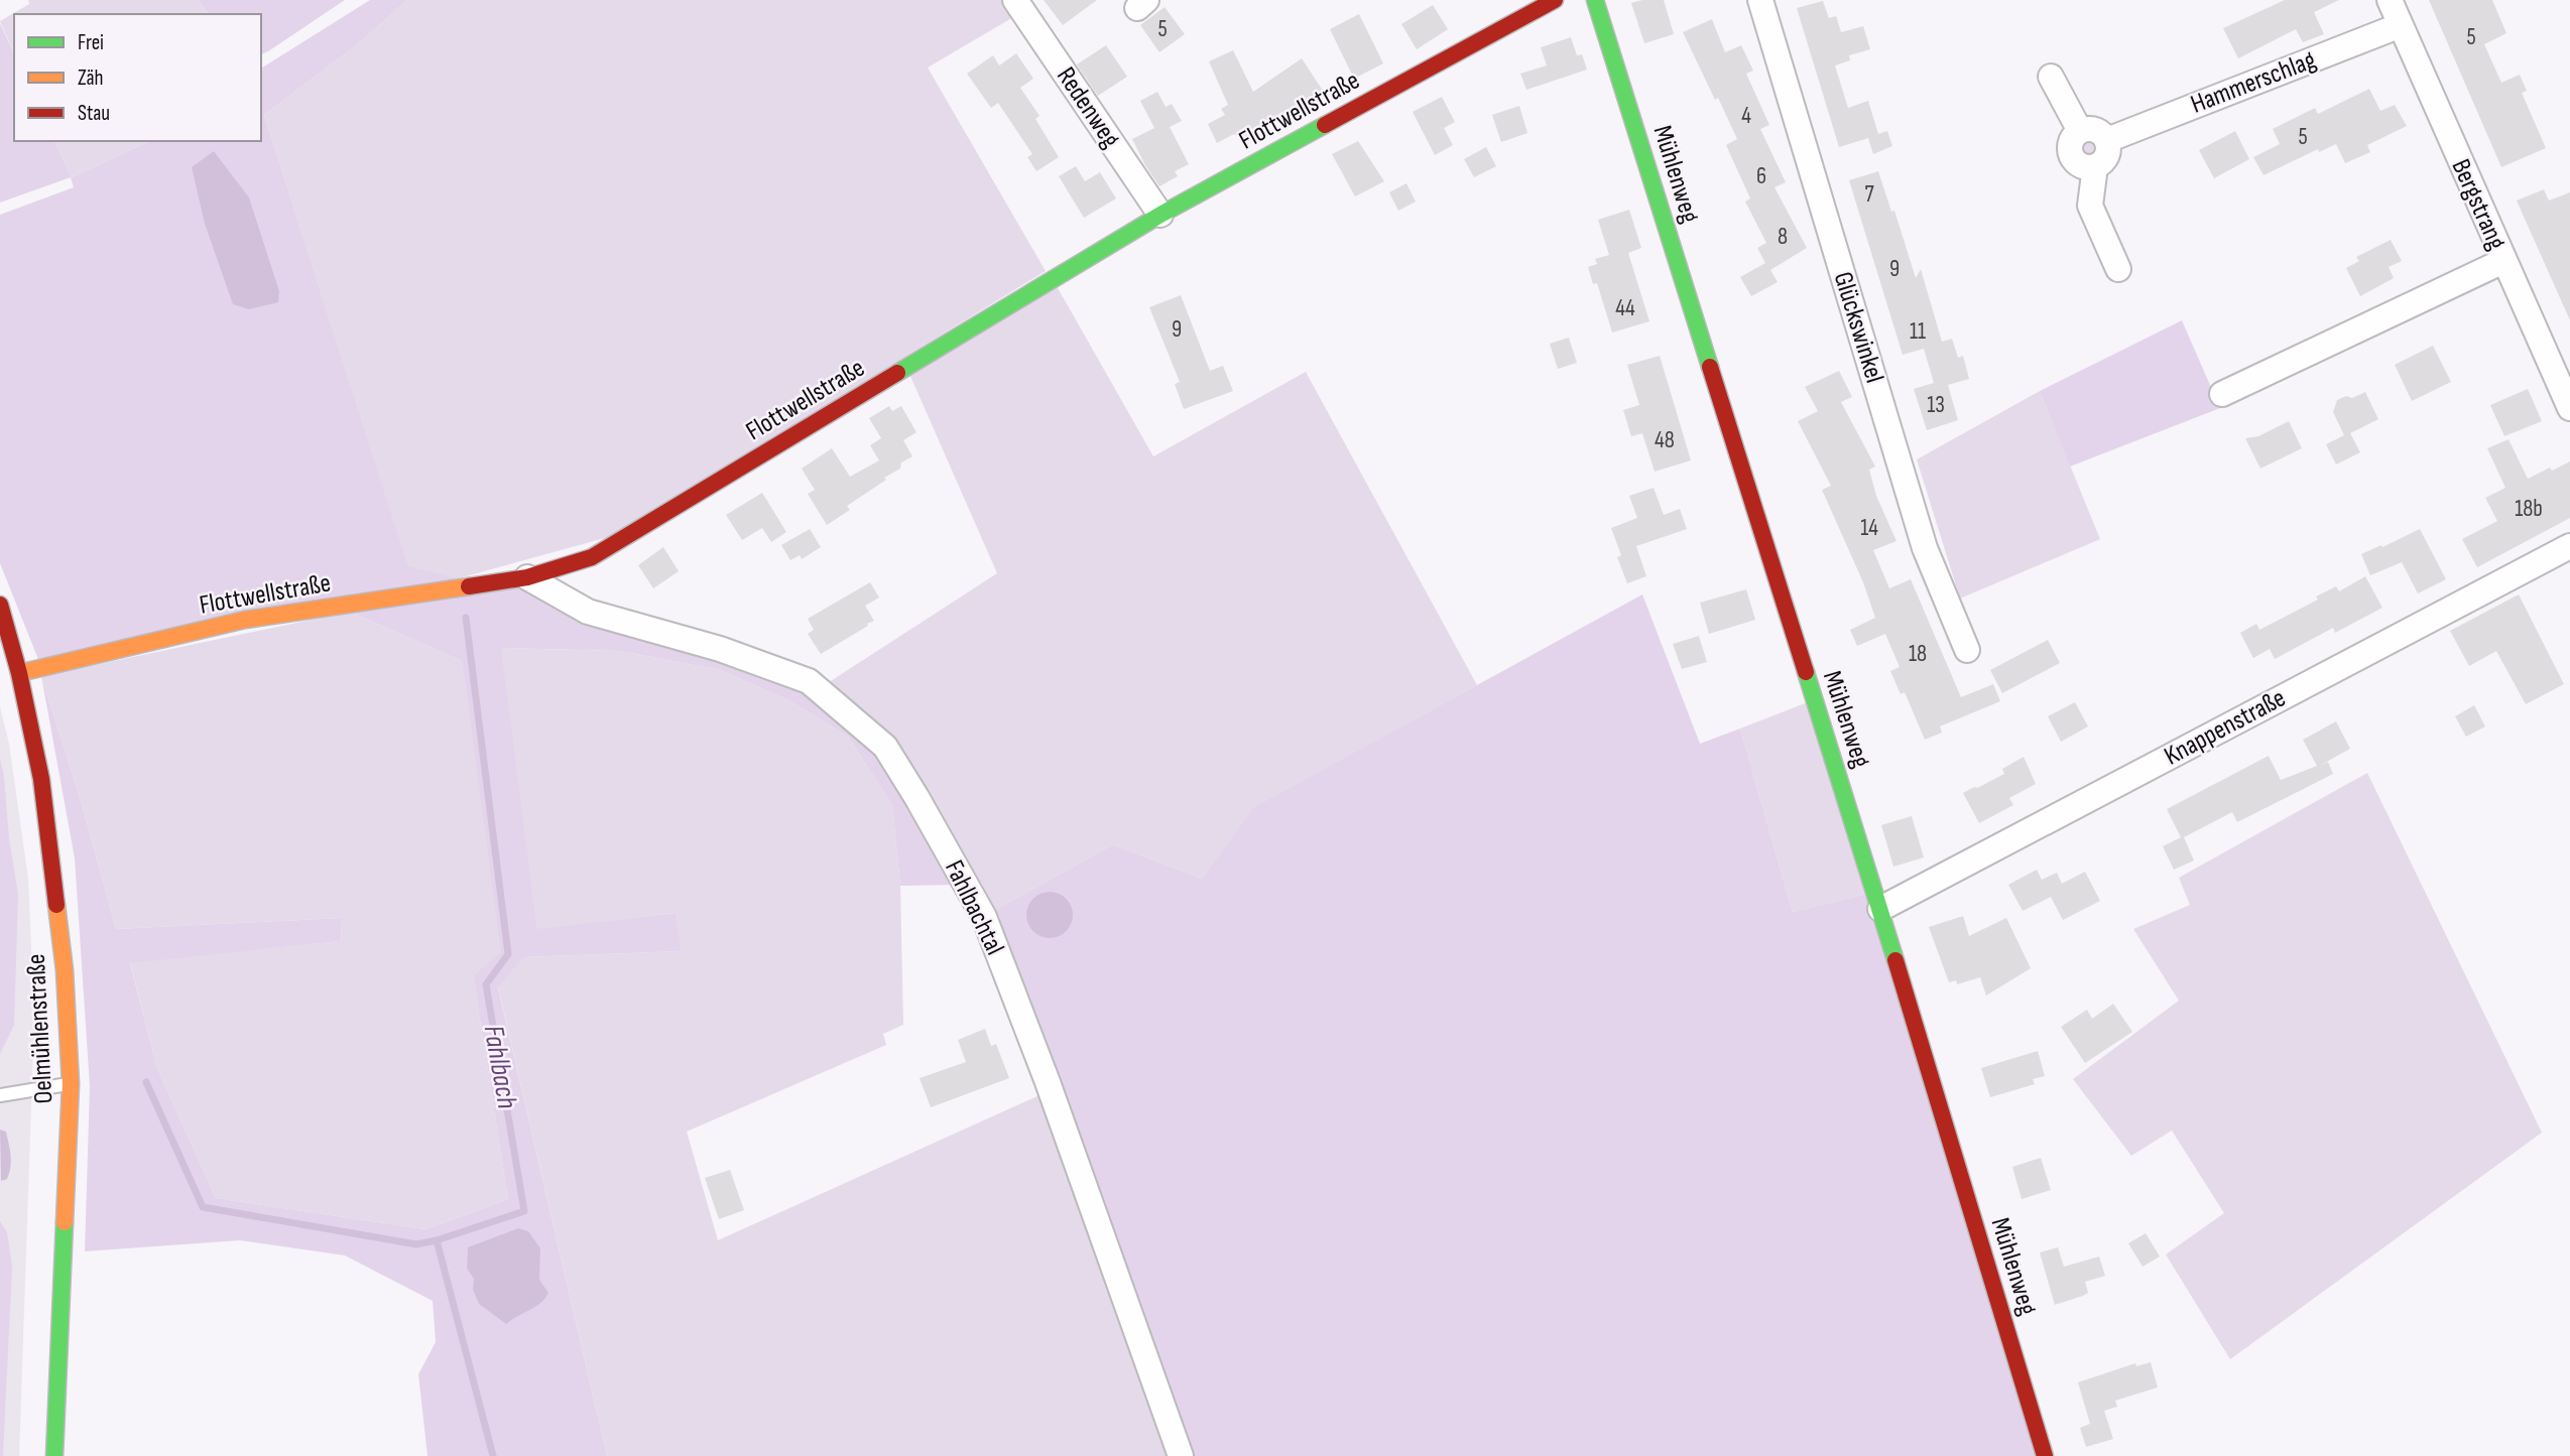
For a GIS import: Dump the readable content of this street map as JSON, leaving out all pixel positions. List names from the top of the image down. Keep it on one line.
{"streets":{"street":["Hammerschlag","Redenweg","Flottwellstraße","Mühlenweg","Bergstrang","Glückswinkel","Knappenstraße","Fahlbachtal","Oelmühlenstraße"]},"crossings":[["Hammerschlag","Bergstrang"],["Redenweg","Flottwellstraße"],["Flottwellstraße","Fahlbachtal"],["Flottwellstraße","Oelmühlenstraße"],["Mühlenweg","Knappenstraße"]],"water":["Fahlbach"],"house_numbers":["5","5","4","5","6","7","8","9","44","9","11","13","48","18b","14","18"],"legend":["Frei","Zäh","Stau"]}
